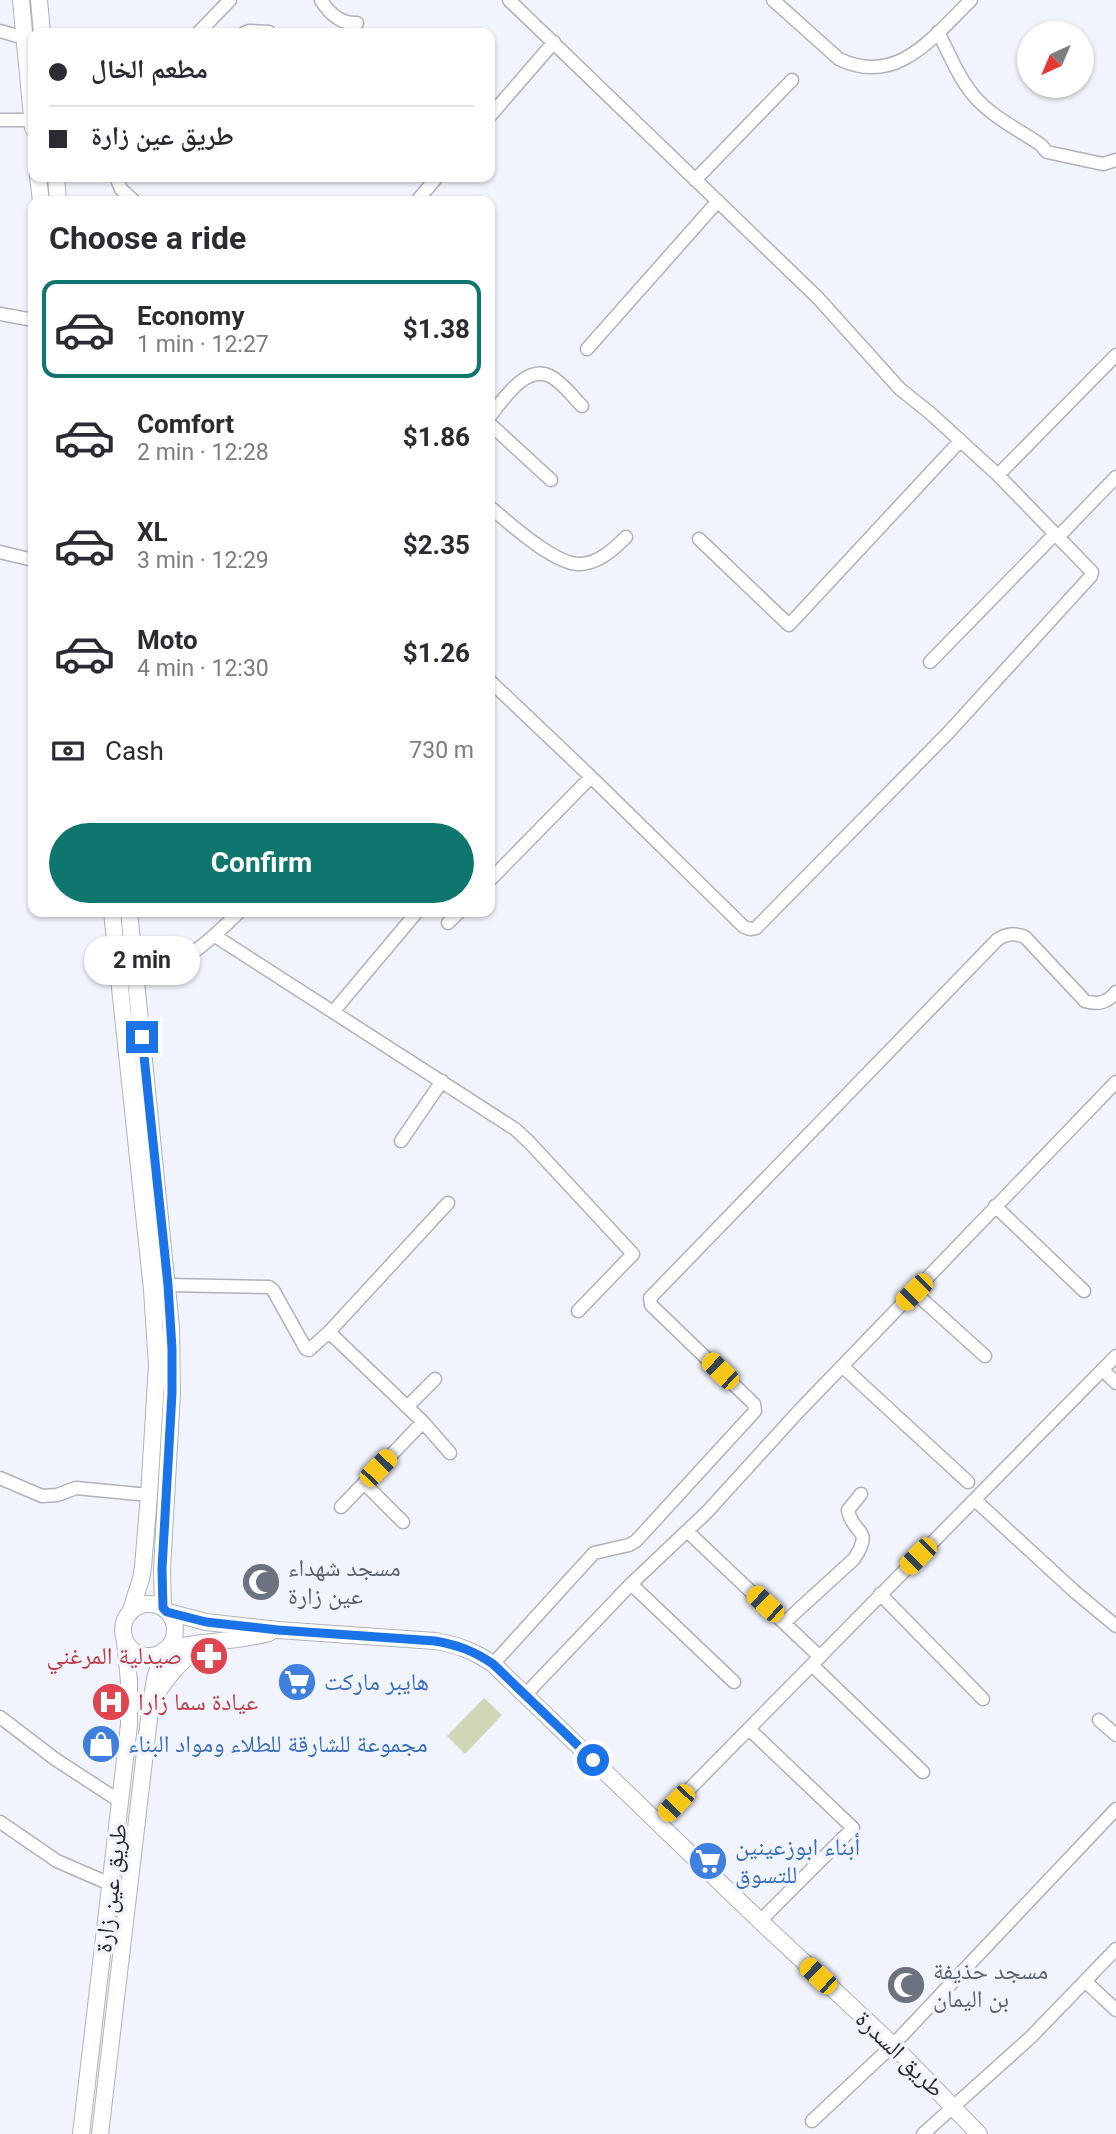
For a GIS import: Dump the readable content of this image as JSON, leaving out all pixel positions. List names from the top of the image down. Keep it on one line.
{"streets":{"main road":["طريق عين زارة","طريق السدرة"]},"crossings":[["طريق عين زارة","طريق السدرة"]],"places":{"mosque":["مسجد شهداء عين زارة","مسجد حذيفة بن اليمان"],"pharmacy":["صيدلية المرغني"],"supermarket":["هايبر ماركت","أبناء ابوزعينين للتسوق"],"hospital":["عيادة سما زارا"],"shop":["مجموعة للشارقة للطلاء ومواد البناء"]},"north":"bottom left","page":{"banner":["مطعم الخال","طريق عين زارة"],"heading":"Choose a ride","list":[{"name":"Economy","note":"1 min · 12:27","value":"$1.38"},{"name":"Comfort","note":"2 min · 12:28","value":"$1.86"},{"name":"XL","note":"3 min · 12:29","value":"$2.35"},{"name":"Moto","note":"4 min · 12:30","value":"$1.26"}],"pay":["Cash","730 m"],"buttons":"Confirm","bubble":"2 min"}}
